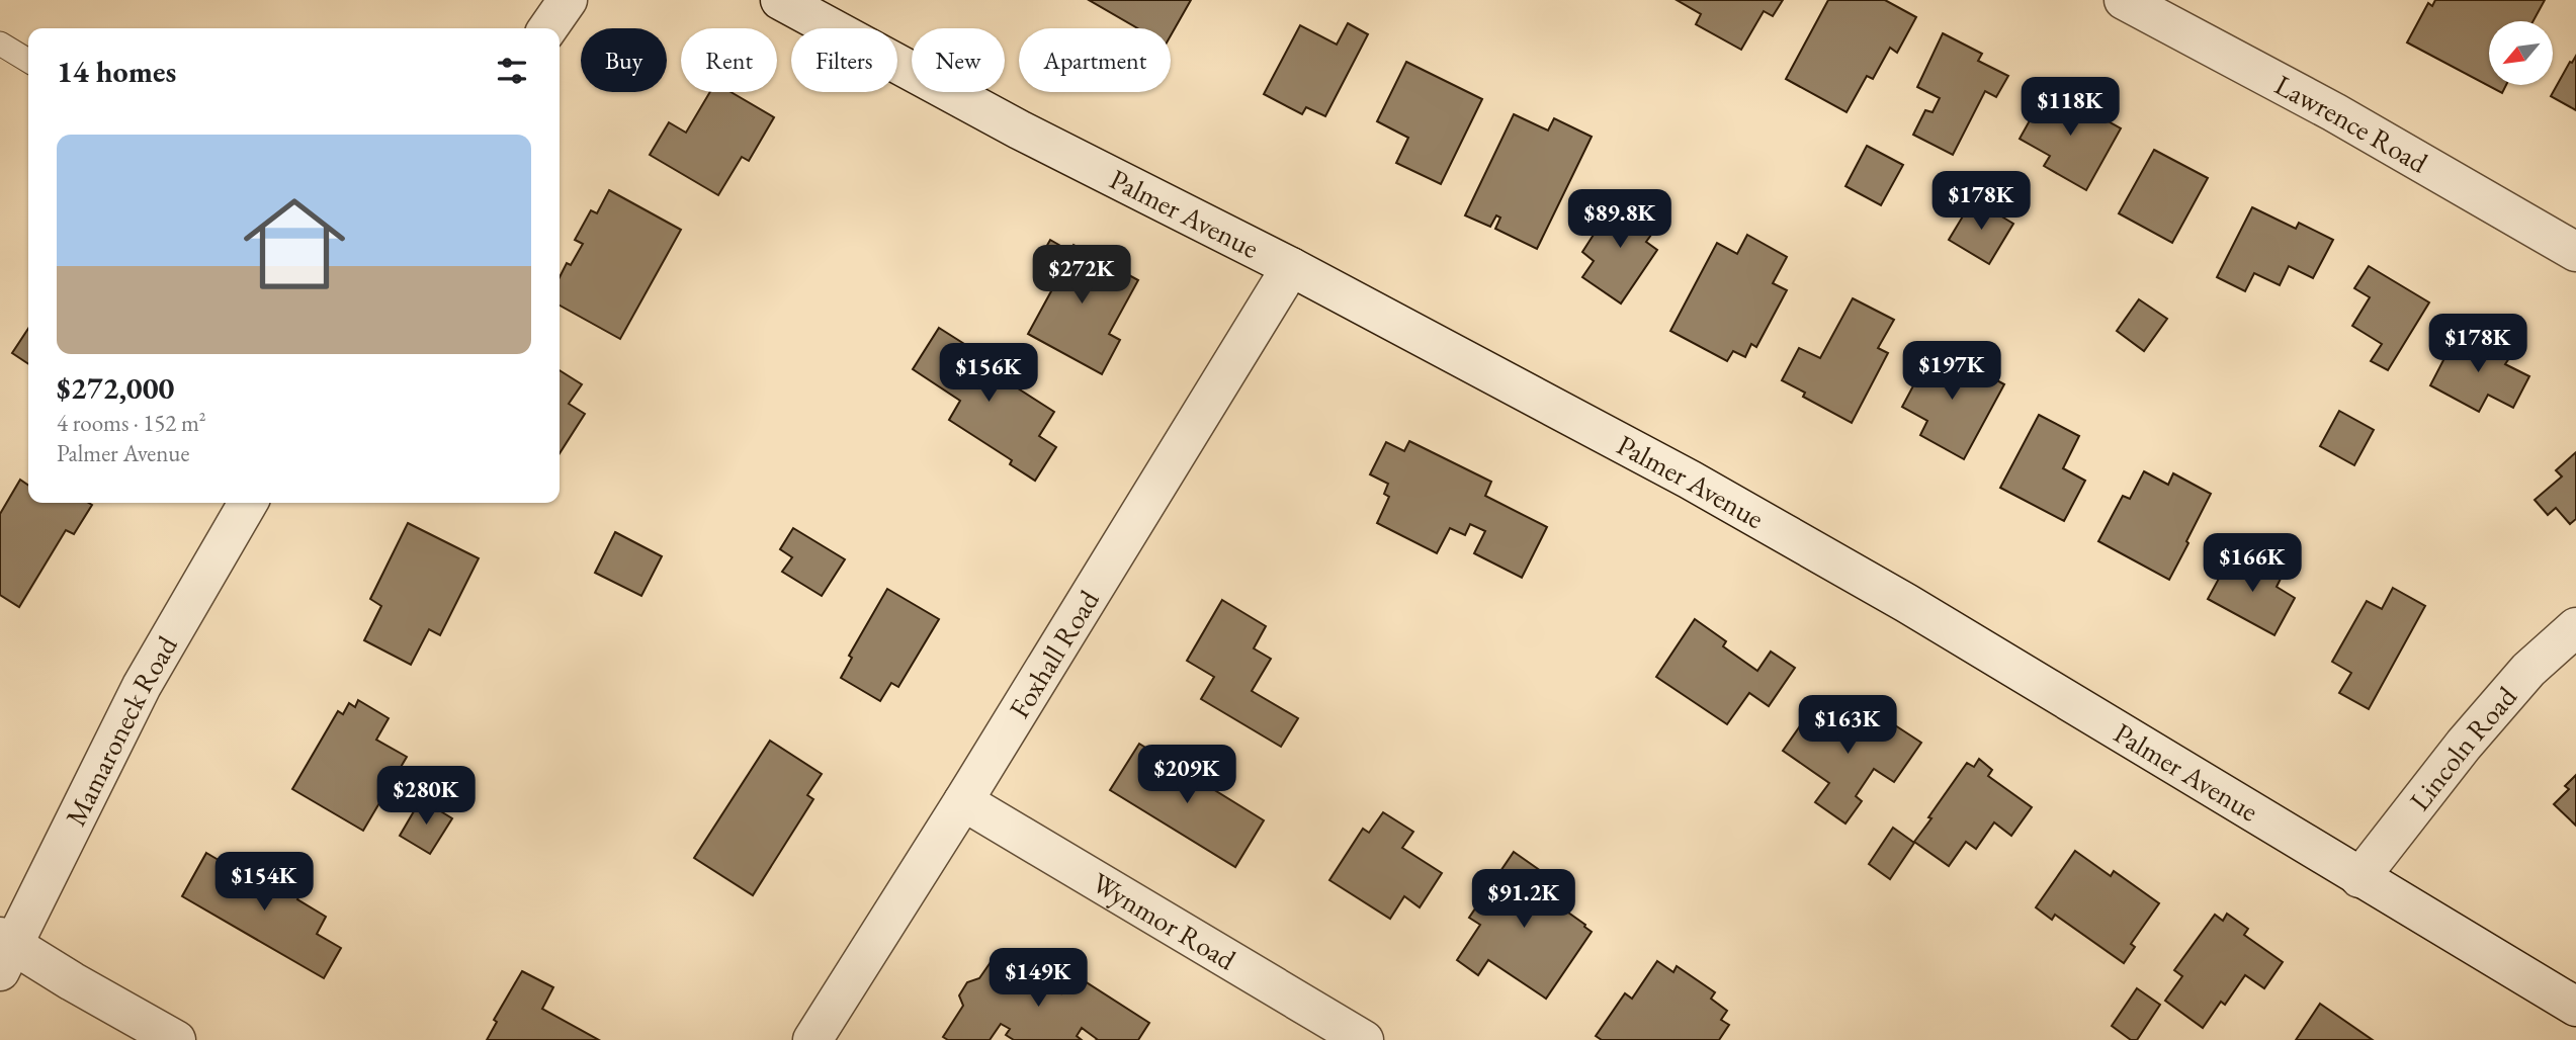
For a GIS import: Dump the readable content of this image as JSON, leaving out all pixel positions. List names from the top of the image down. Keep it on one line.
{"streets":{"street":["Lawrence Road","Palmer Avenue","Foxhall Road","Mamaroneck Road","Lincoln Road","Wynmor Road"]},"crossings":[["Palmer Avenue","Foxhall Road"],["Palmer Avenue","Lincoln Road"],["Foxhall Road","Wynmor Road"]],"north":"bottom left","page":{"chip":["Buy","Rent","Filters","New","Apartment"],"heading":"14 homes","price":["$118K","$178K","$89.8K","$272K","$178K","$197K","$156K","$166K","$163K","$209K","$280K","$154K","$91.2K","$149K"],"list":[{"name":"$272,000","note":"4 rooms · 152 m² · Palmer Avenue"}]}}
